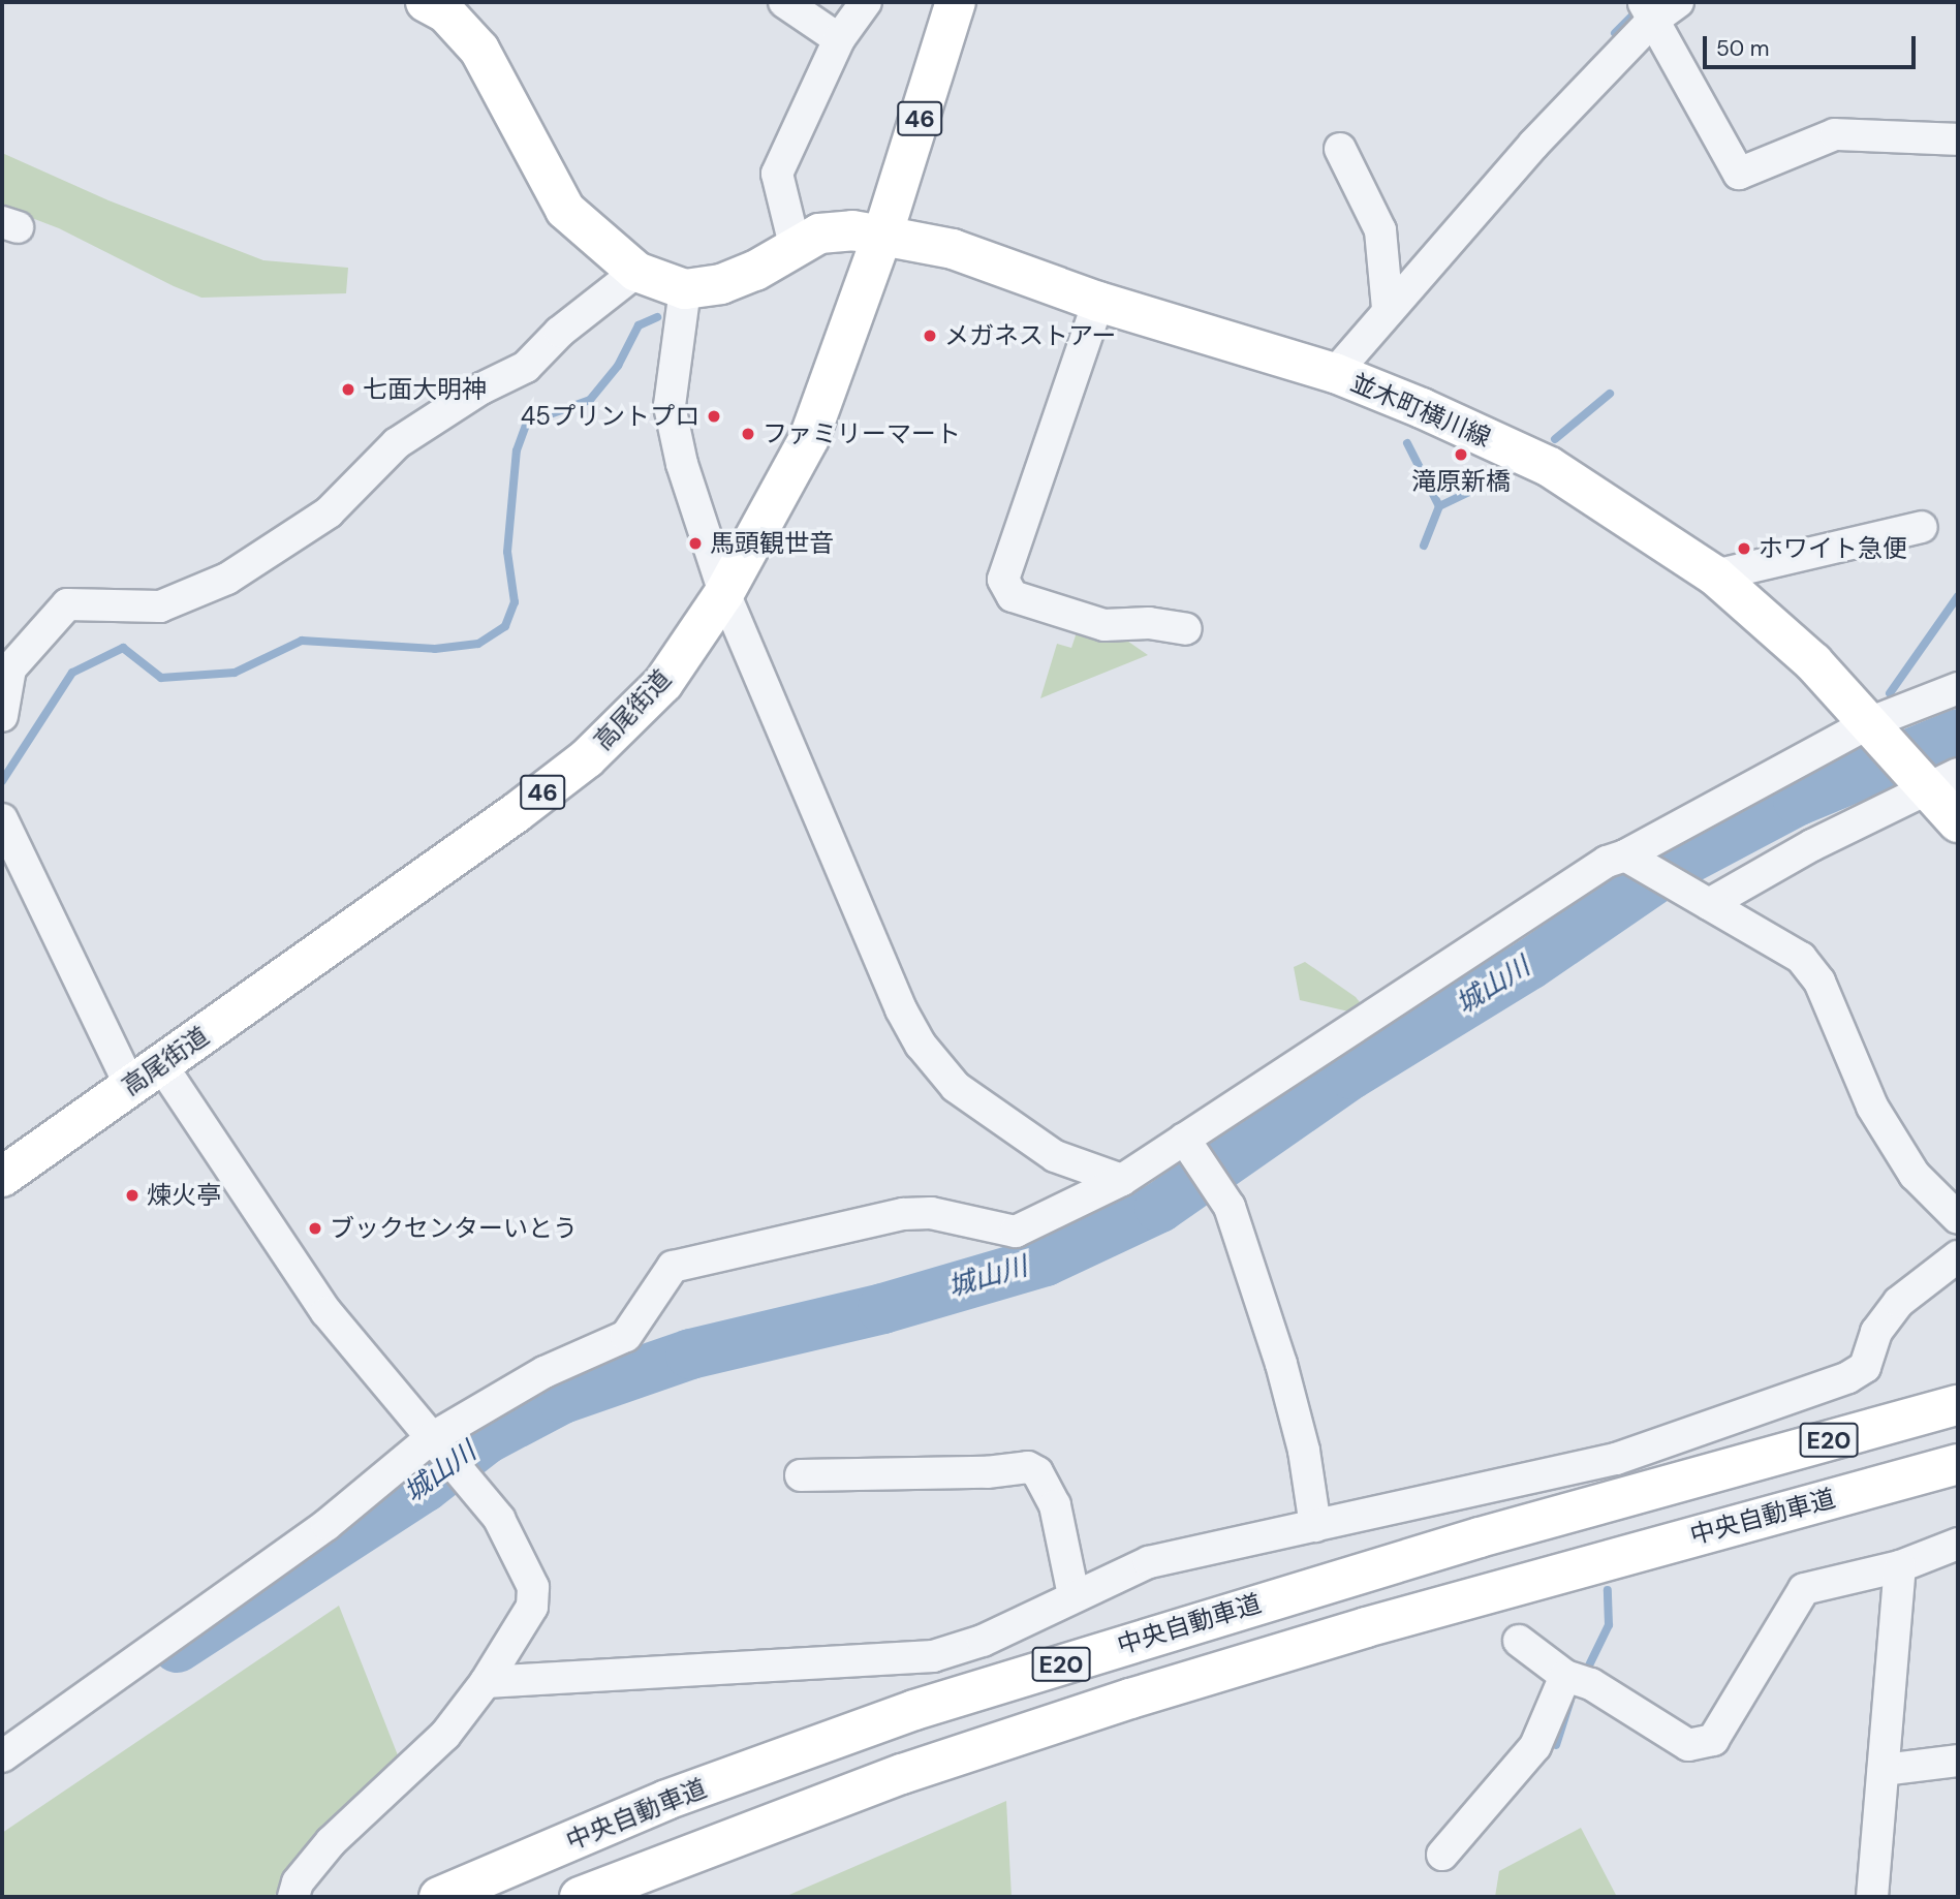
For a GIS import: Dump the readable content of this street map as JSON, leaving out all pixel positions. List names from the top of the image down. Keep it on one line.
{"streets":{"main road":["46","並木町横川線","高尾街道","E20","中央自動車道"]},"crossings":[["並木町横川線","高尾街道"]],"water":["城山川"],"places":["メガネストアー","七面大明神","45プリントプロ","ファミリーマート","滝原新橋","馬頭観世音","ホワイト急便","煉火亭","ブックセンターいとう"],"scale_bar":"50 m"}
